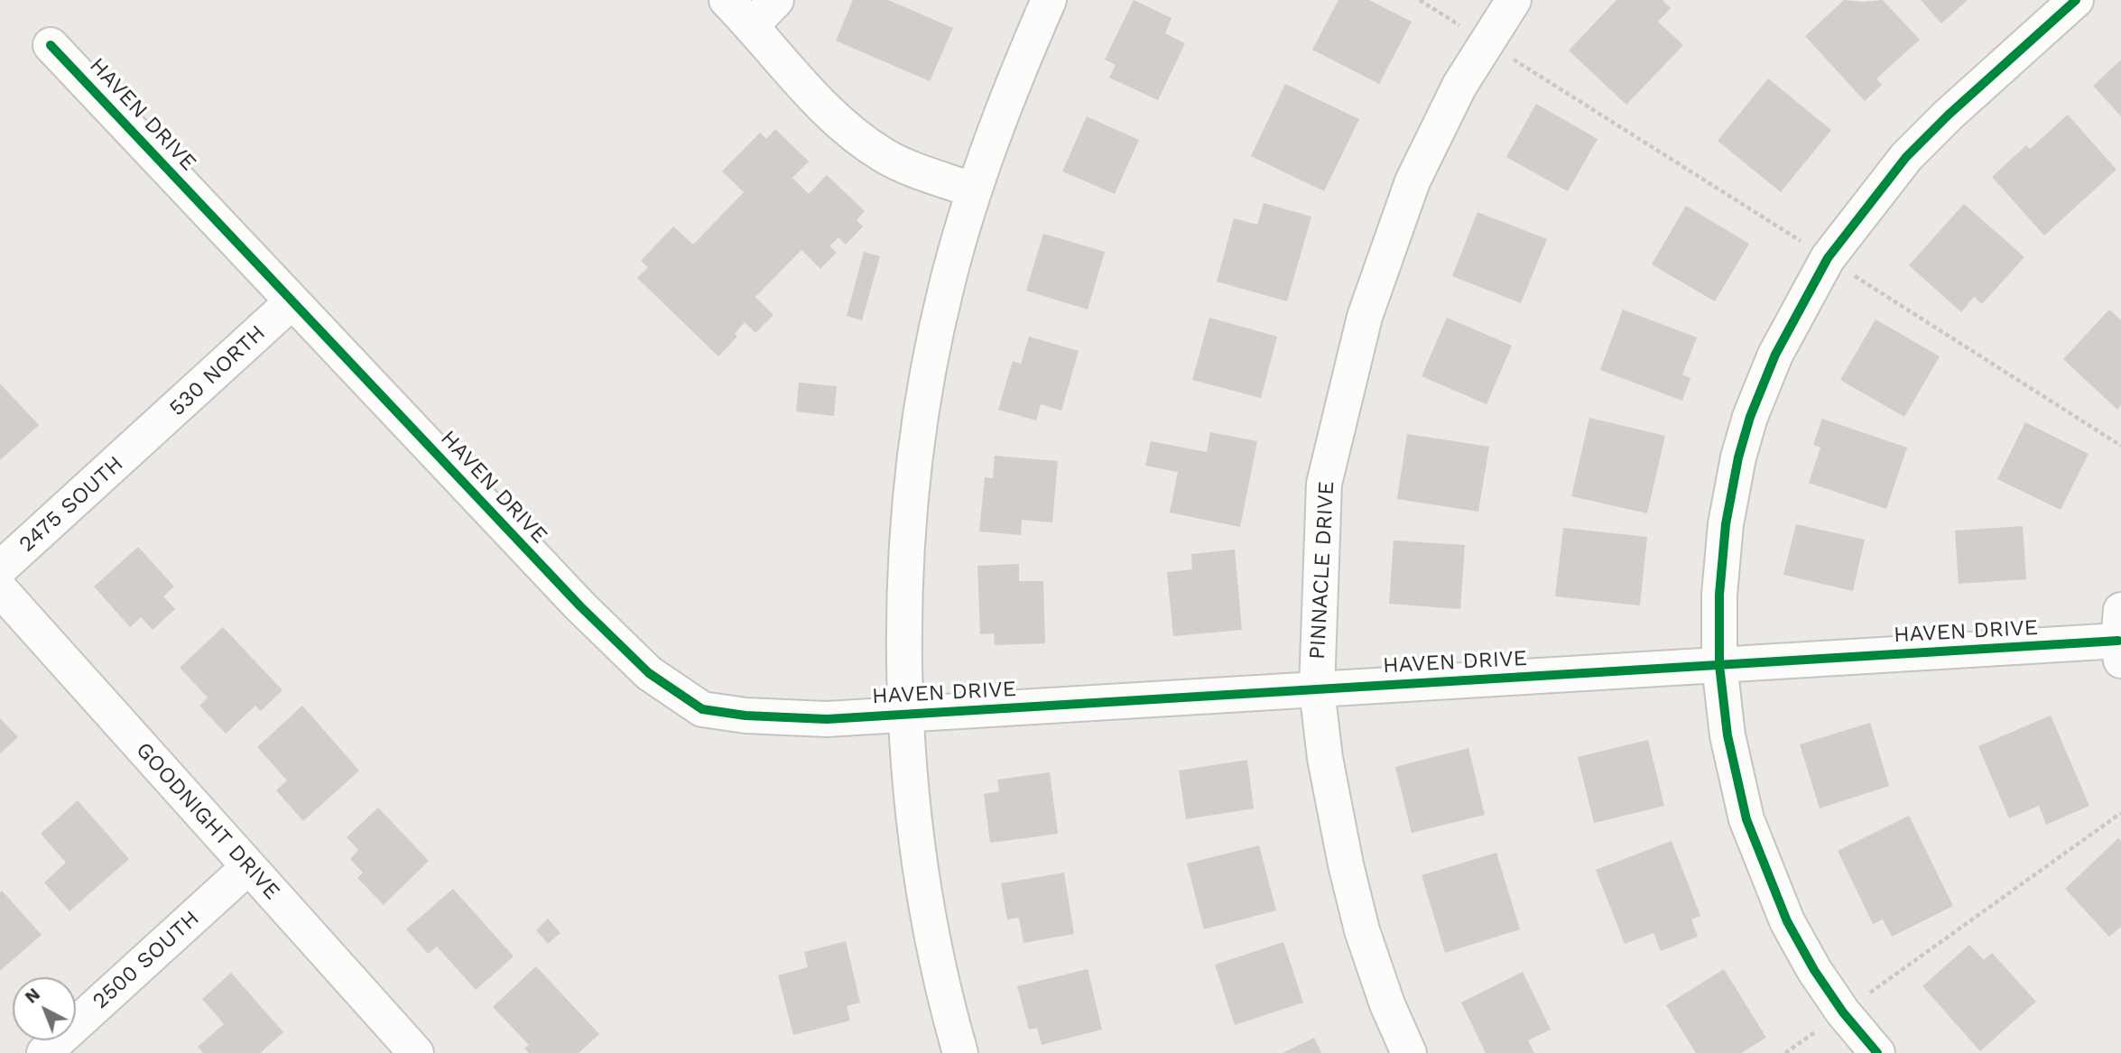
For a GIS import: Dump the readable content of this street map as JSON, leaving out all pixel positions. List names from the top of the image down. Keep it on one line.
{"streets":{"street":["HAVEN DRIVE","530 NORTH","2475 SOUTH","PINNACLE DRIVE","GOODNIGHT DRIVE","2500 SOUTH"]},"crossings":[["HAVEN DRIVE","530 NORTH"],["HAVEN DRIVE","PINNACLE DRIVE"],["530 NORTH","2475 SOUTH"],["GOODNIGHT DRIVE","2500 SOUTH"]],"north":"top left"}
